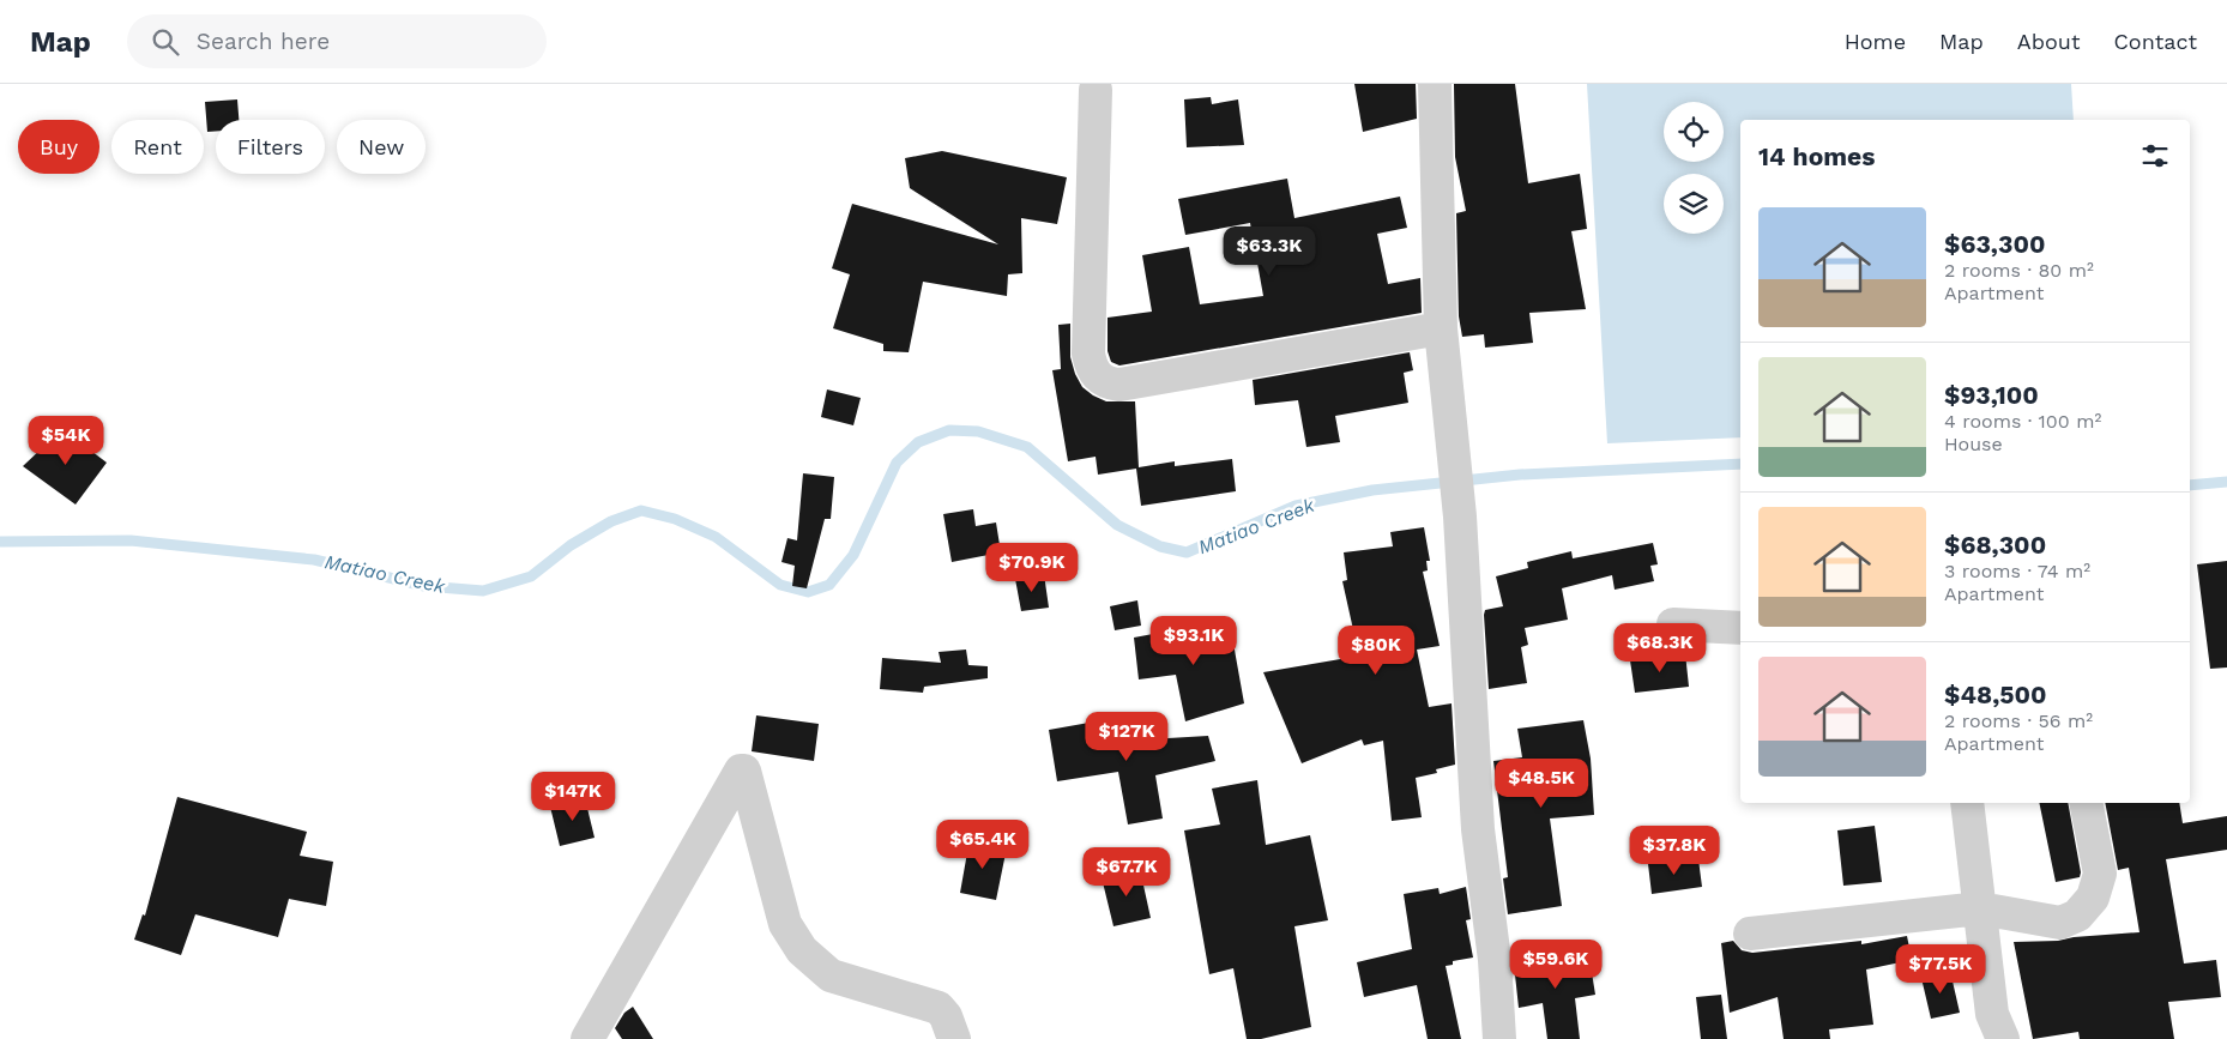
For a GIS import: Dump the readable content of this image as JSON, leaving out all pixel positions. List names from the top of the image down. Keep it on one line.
{"water":["Matiao Creek"],"page":{"header":"Map","search":"Search here","nav":["Home","Map","About","Contact"],"chip":["Buy","Rent","Filters","New"],"heading":"14 homes","list":[{"name":"$63,300","note":"2 rooms · 80 m² · Apartment"},{"name":"$93,100","note":"4 rooms · 100 m² · House"},{"name":"$68,300","note":"3 rooms · 74 m² · Apartment"},{"name":"$48,500","note":"2 rooms · 56 m² · Apartment"}],"price":["$63.3K","$54K","$70.9K","$93.1K","$68.3K","$80K","$127K","$48.5K","$147K","$65.4K","$37.8K","$67.7K","$59.6K","$77.5K"]}}
